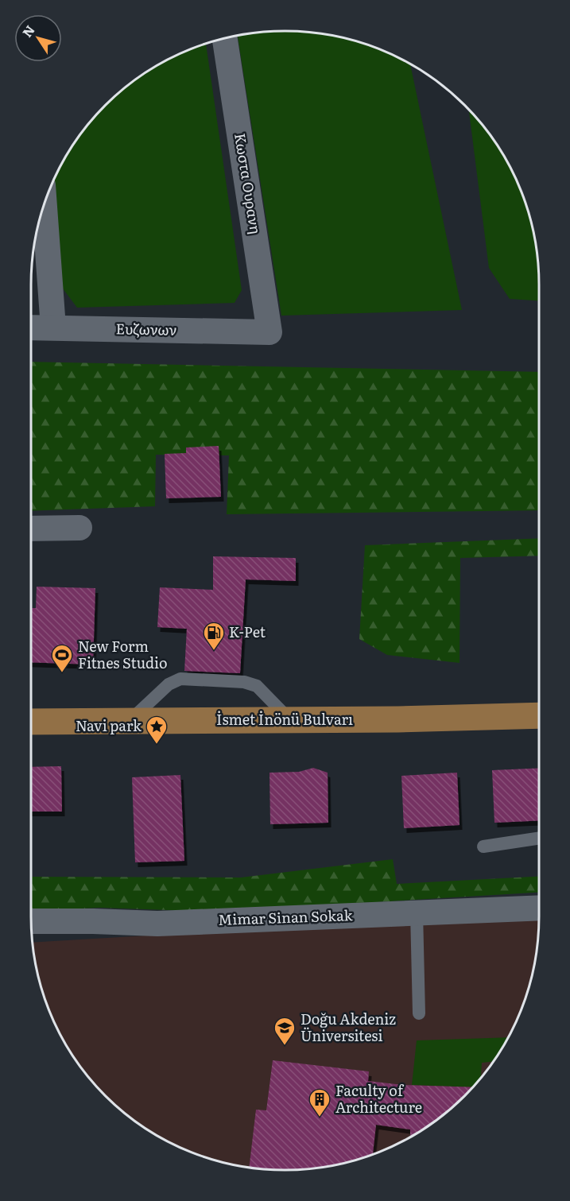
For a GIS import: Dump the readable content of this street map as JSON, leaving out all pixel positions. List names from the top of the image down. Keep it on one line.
{"streets":{"main road":["İsmet İnönü Bulvarı"],"street":["Κωστα Ουρανη","Ευζωνων","Mimar Sinan Sokak"]},"crossings":[["Κωστα Ουρανη","Ευζωνων"]],"places":{"fuel station":["K-Pet"],"sports":["New Form Fitnes Studio"],"place":["Navi park"],"school or university":["Doğu Akdeniz Üniversitesi"],"building":["Faculty of Architecture"]},"north":"top left"}
